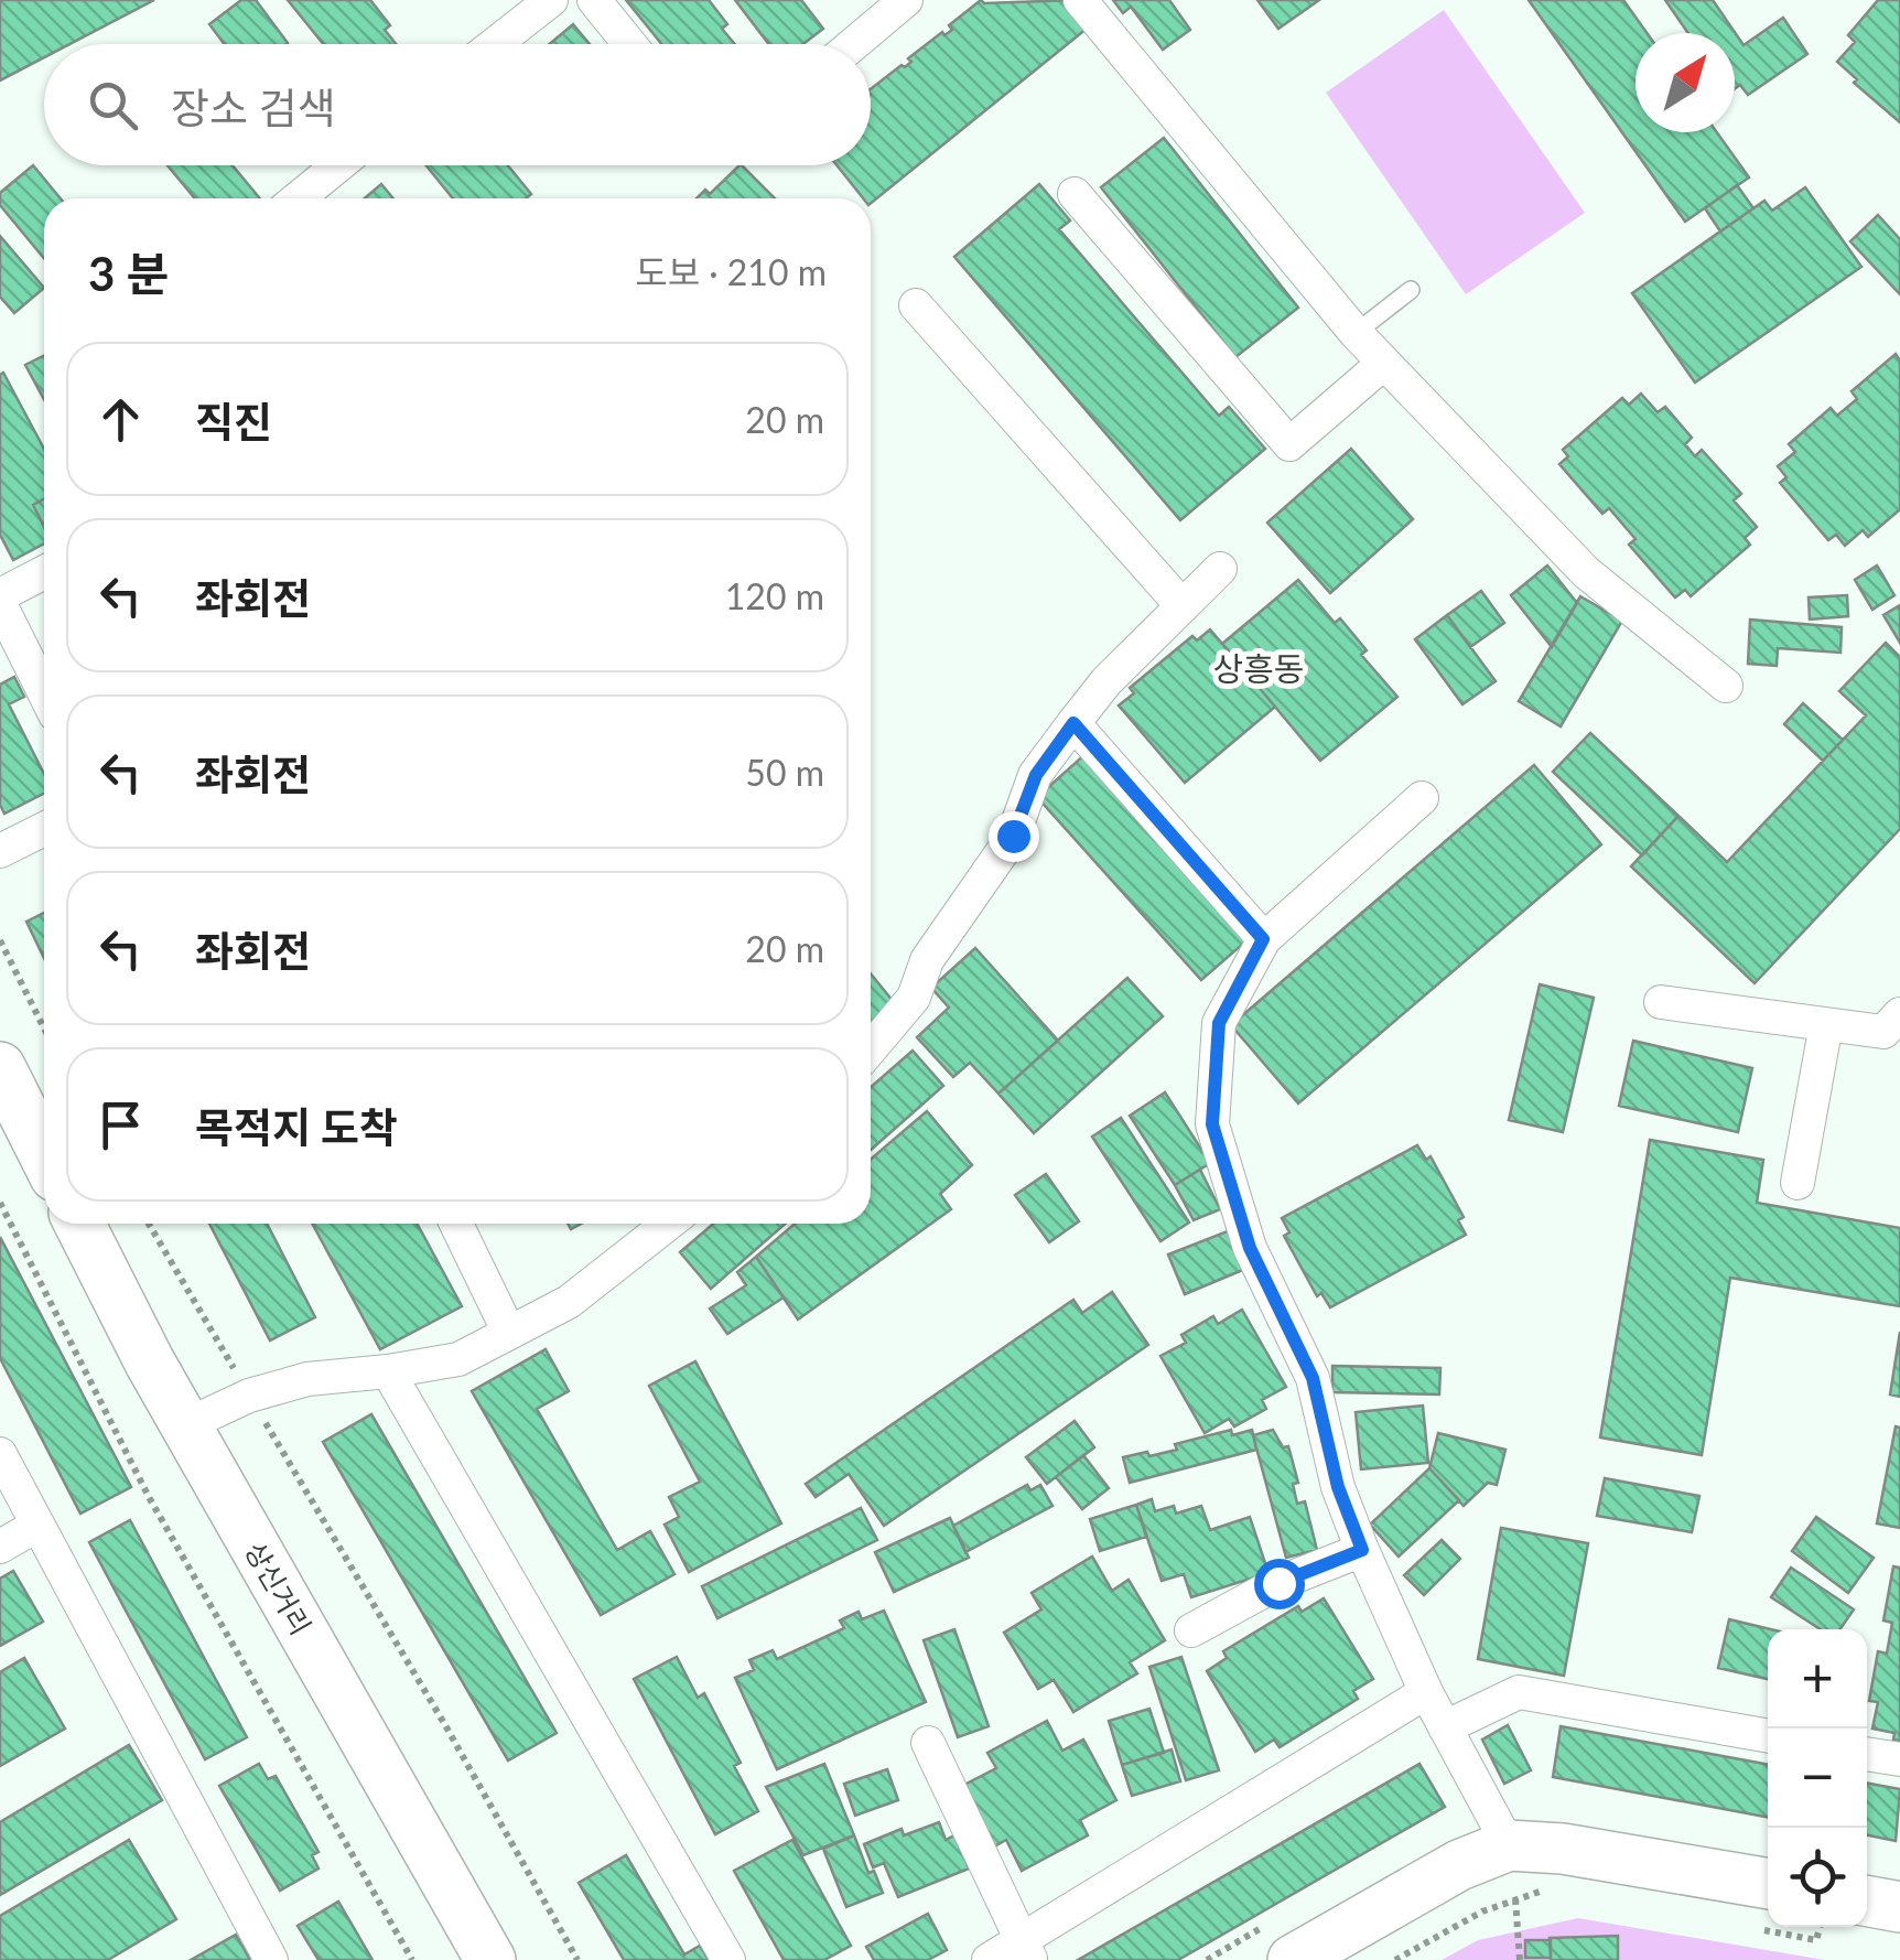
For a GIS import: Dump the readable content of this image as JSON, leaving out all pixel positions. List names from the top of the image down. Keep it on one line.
{"streets":{"main road":["상신거리"]},"districts":["상흥동"],"north":"top right","page":{"search":"장소 검색","heading":["3 분","도보 · 210 m"],"list":[["직진","20 m"],["좌회전","120 m"],["좌회전","50 m"],["좌회전","20 m"],"목적지 도착"],"map_buttons":["+","−"]}}
